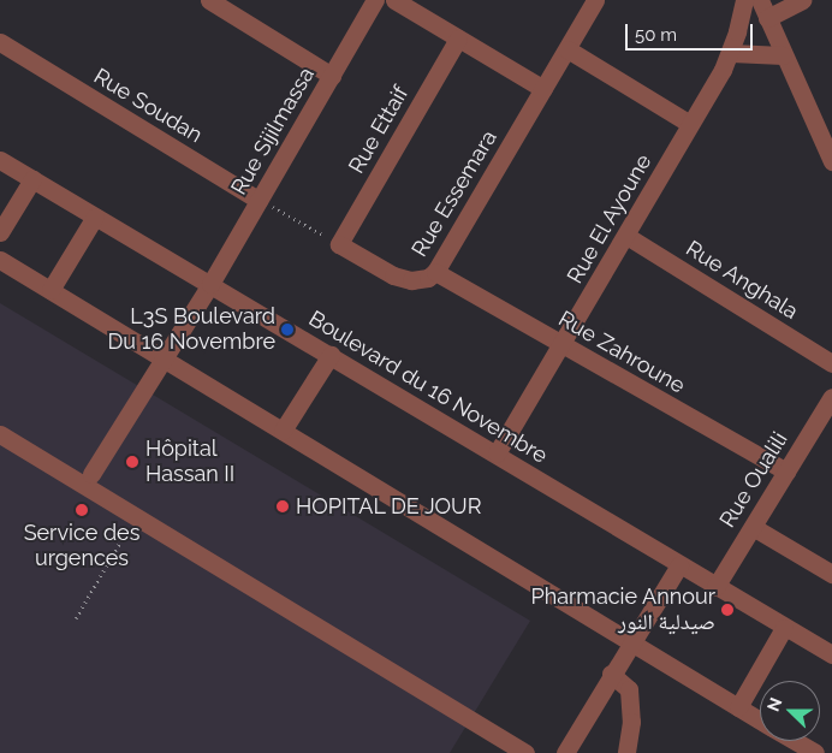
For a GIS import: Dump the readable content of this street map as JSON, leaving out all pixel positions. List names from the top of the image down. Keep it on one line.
{"streets":{"street":["Rue Soudan","Rue Ettaif","Rue Sijilmassa","Rue Essemara","Rue El Ayoune","Rue Anghala","Rue Zahroune","Boulevard du 16 Novembre","Rue Oualili"]},"crossings":[["Rue Soudan","Rue Sijilmassa"],["Rue Ettaif","Rue Essemara"],["Rue Sijilmassa","Boulevard du 16 Novembre"],["Rue Essemara","Rue Zahroune"],["Rue El Ayoune","Rue Anghala"],["Rue El Ayoune","Rue Zahroune"],["Rue El Ayoune","Boulevard du 16 Novembre"],["Rue Zahroune","Rue Oualili"],["Boulevard du 16 Novembre","Rue Oualili"]],"places":["L3S Boulevard Du 16 Novembre","Hôpital Hassan II","HOPITAL DE JOUR","Service des urgences","Pharmacie Annour صيدلية النور"],"scale_bar":"50 m","north":"left"}
